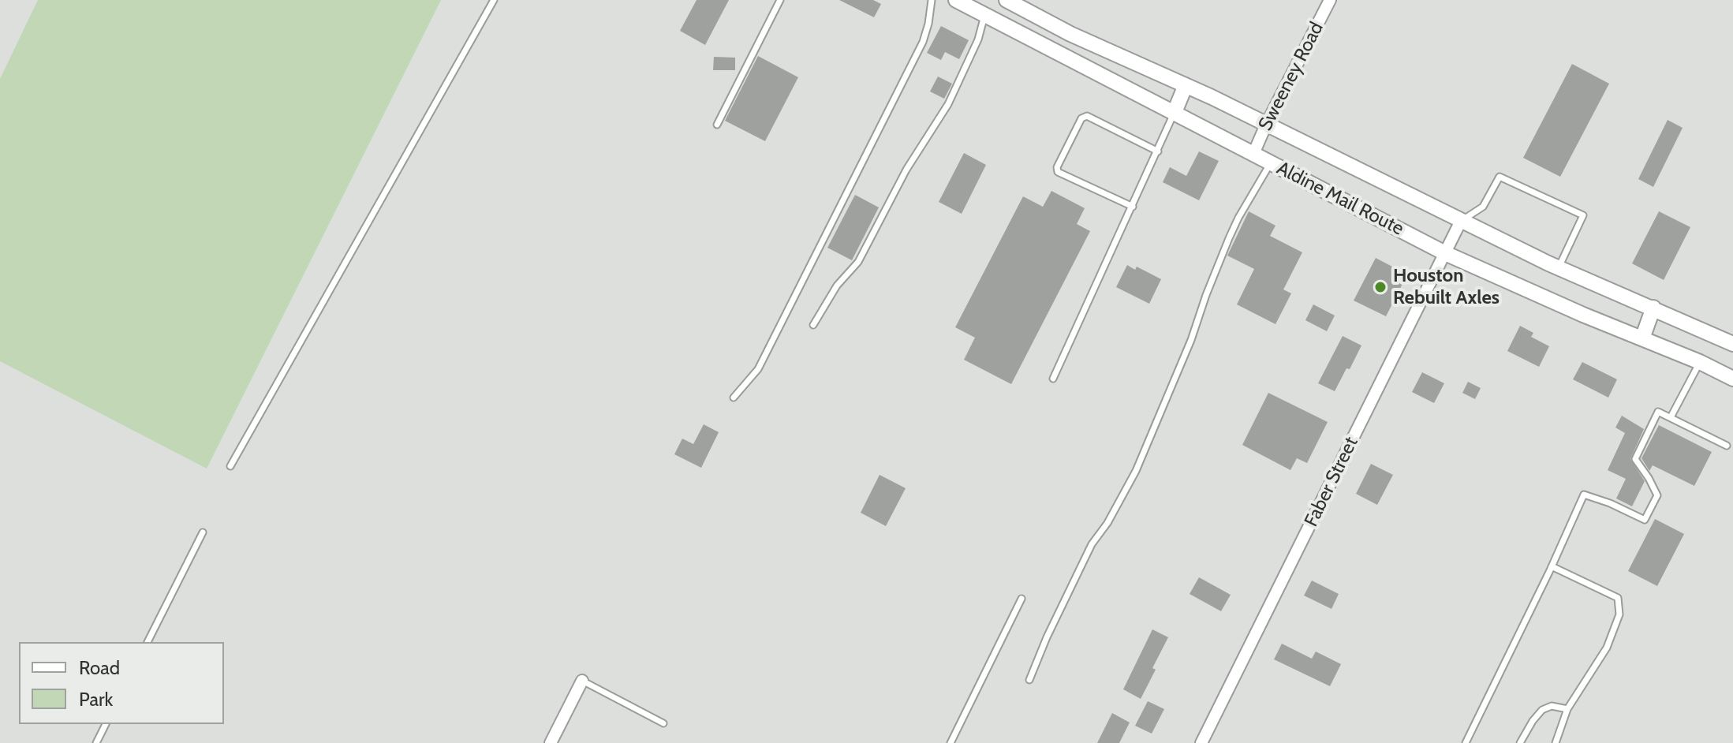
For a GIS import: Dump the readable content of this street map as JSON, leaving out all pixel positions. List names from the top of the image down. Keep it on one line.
{"streets":{"main road":["Aldine Mail Route"],"street":["Sweeney Road","Faber Street"]},"crossings":[["Sweeney Road","Aldine Mail Route"],["Aldine Mail Route","Faber Street"]],"places":["Houston Rebuilt Axles"],"legend":["Road","Park"]}
